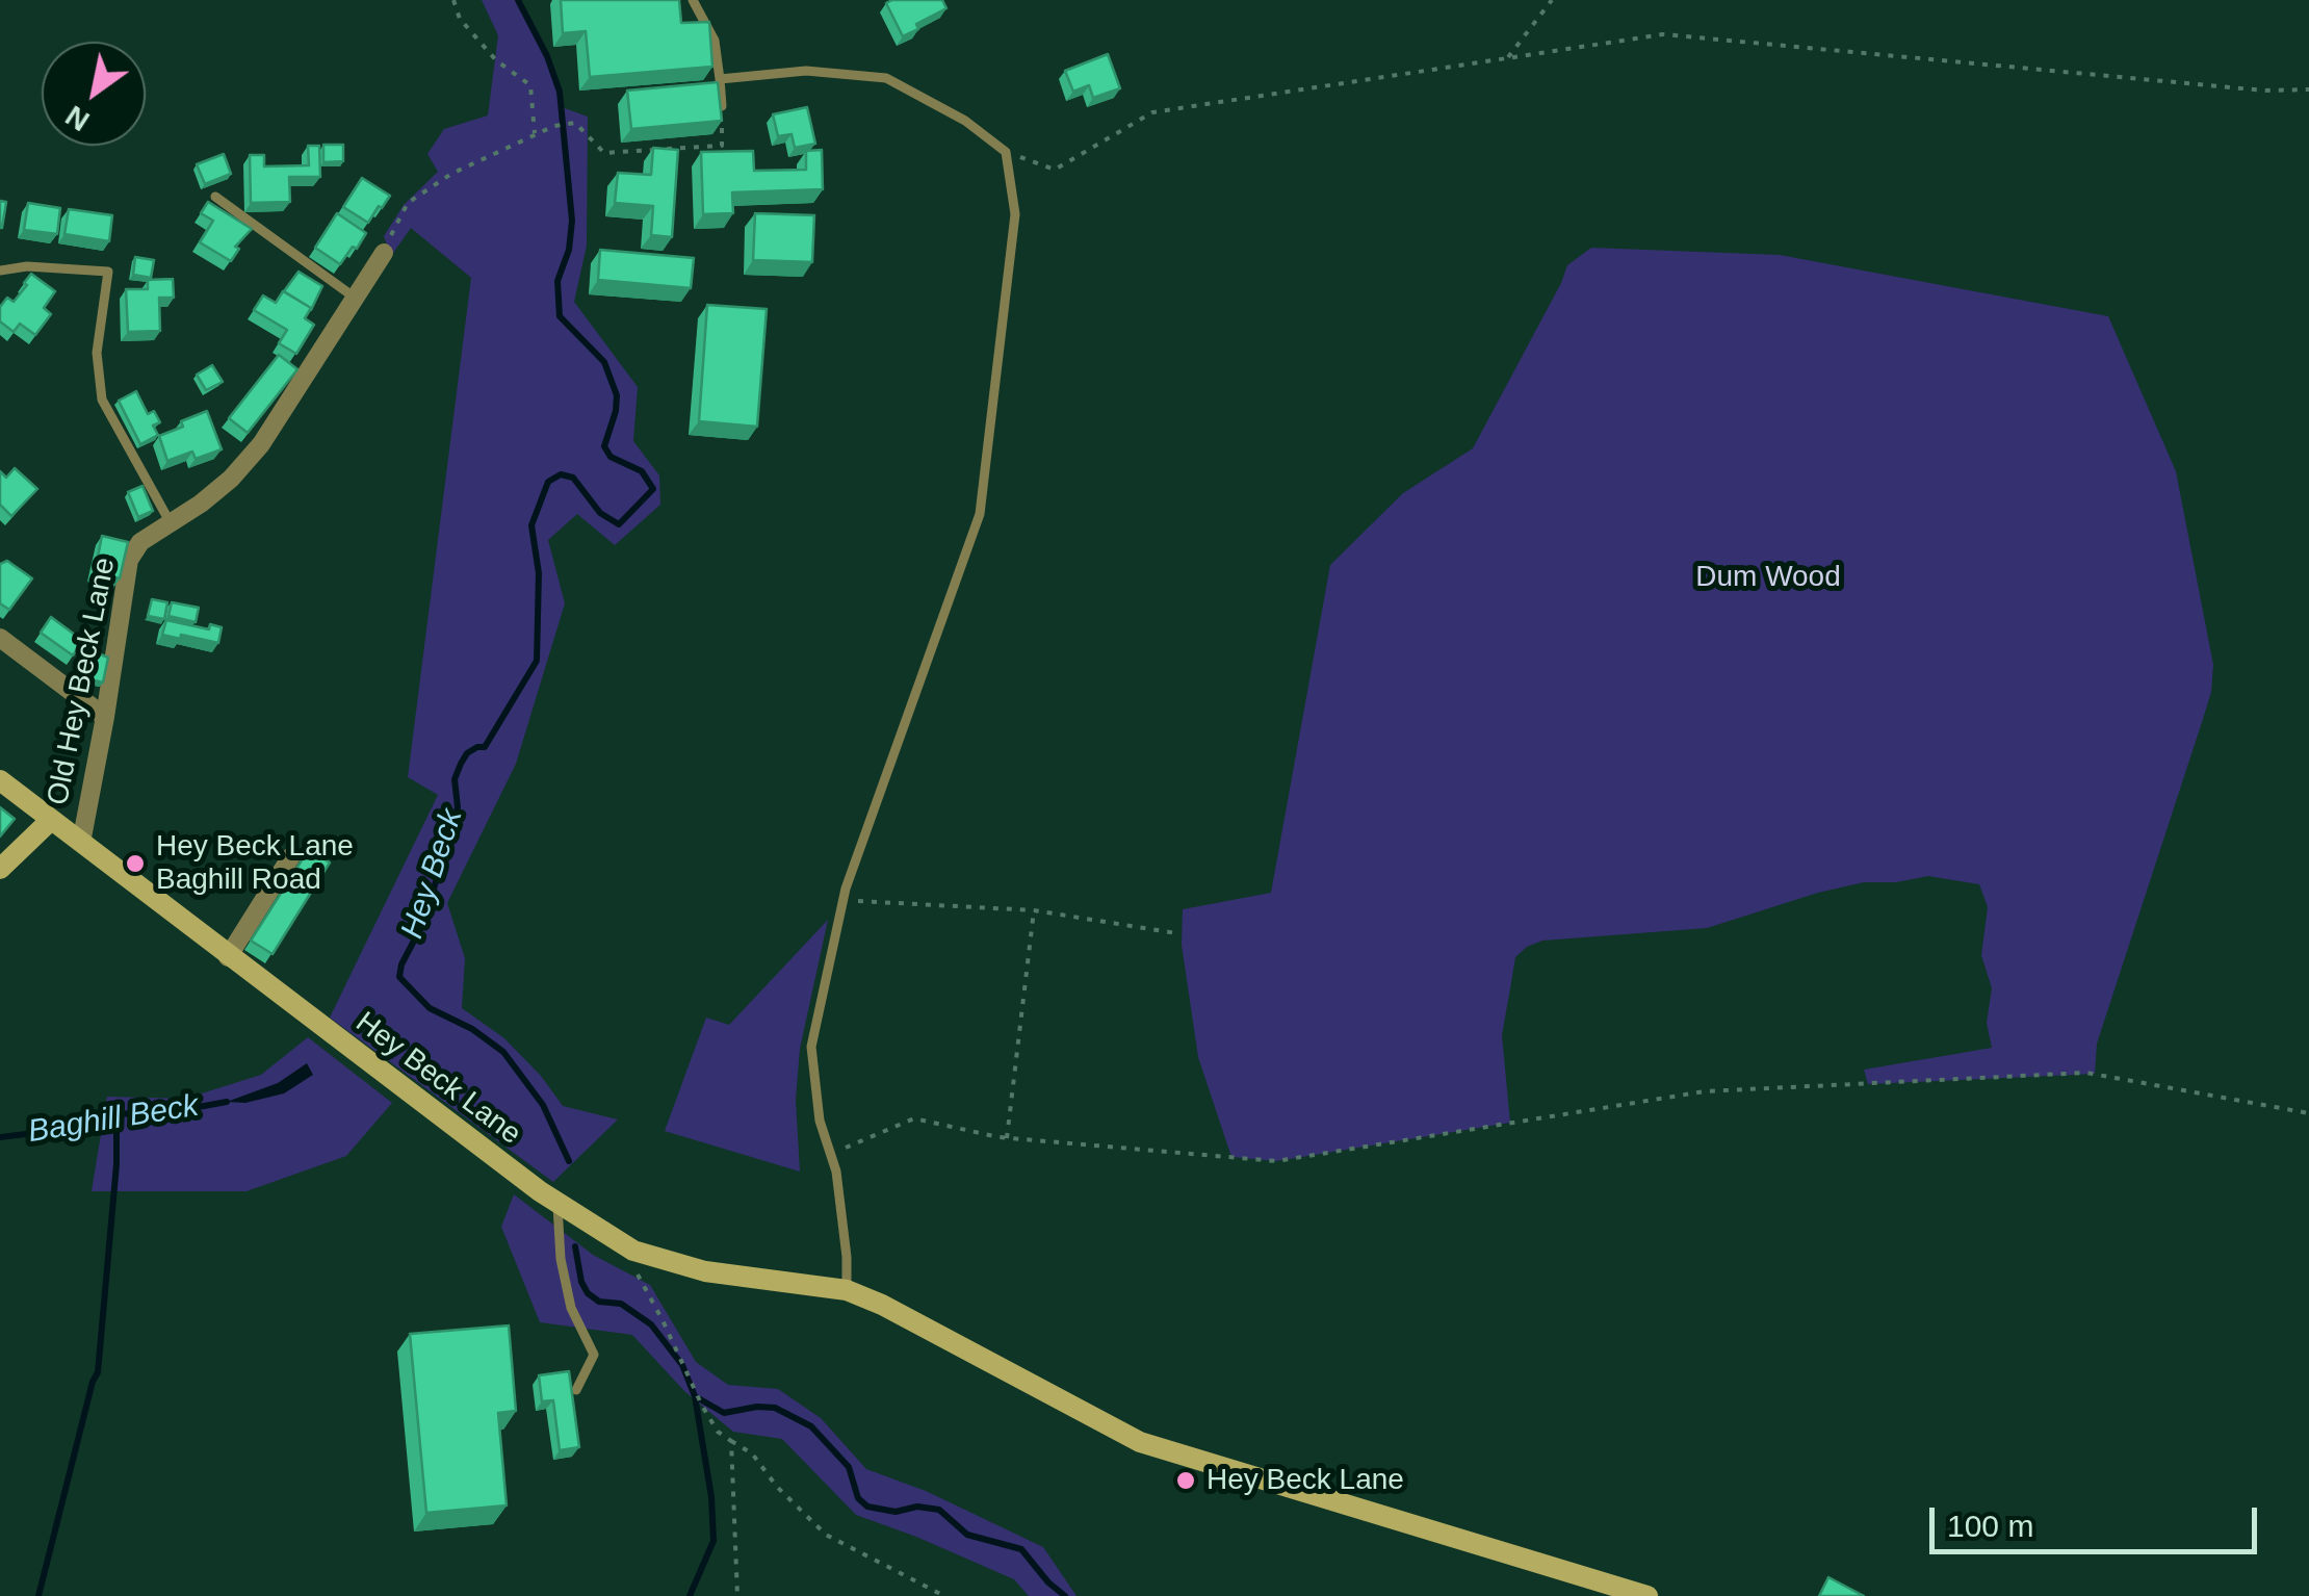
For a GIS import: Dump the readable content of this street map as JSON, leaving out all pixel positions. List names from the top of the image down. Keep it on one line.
{"streets":{"street":["Old Hey Beck Lane","Hey Beck Lane"]},"crossings":[["Old Hey Beck Lane","Hey Beck Lane"]],"water":["Hey Beck","Baghill Beck"],"parks":["Dum Wood"],"places":["Hey Beck Lane Baghill Road","Hey Beck Lane"],"scale_bar":"100 m","north":"bottom left"}
